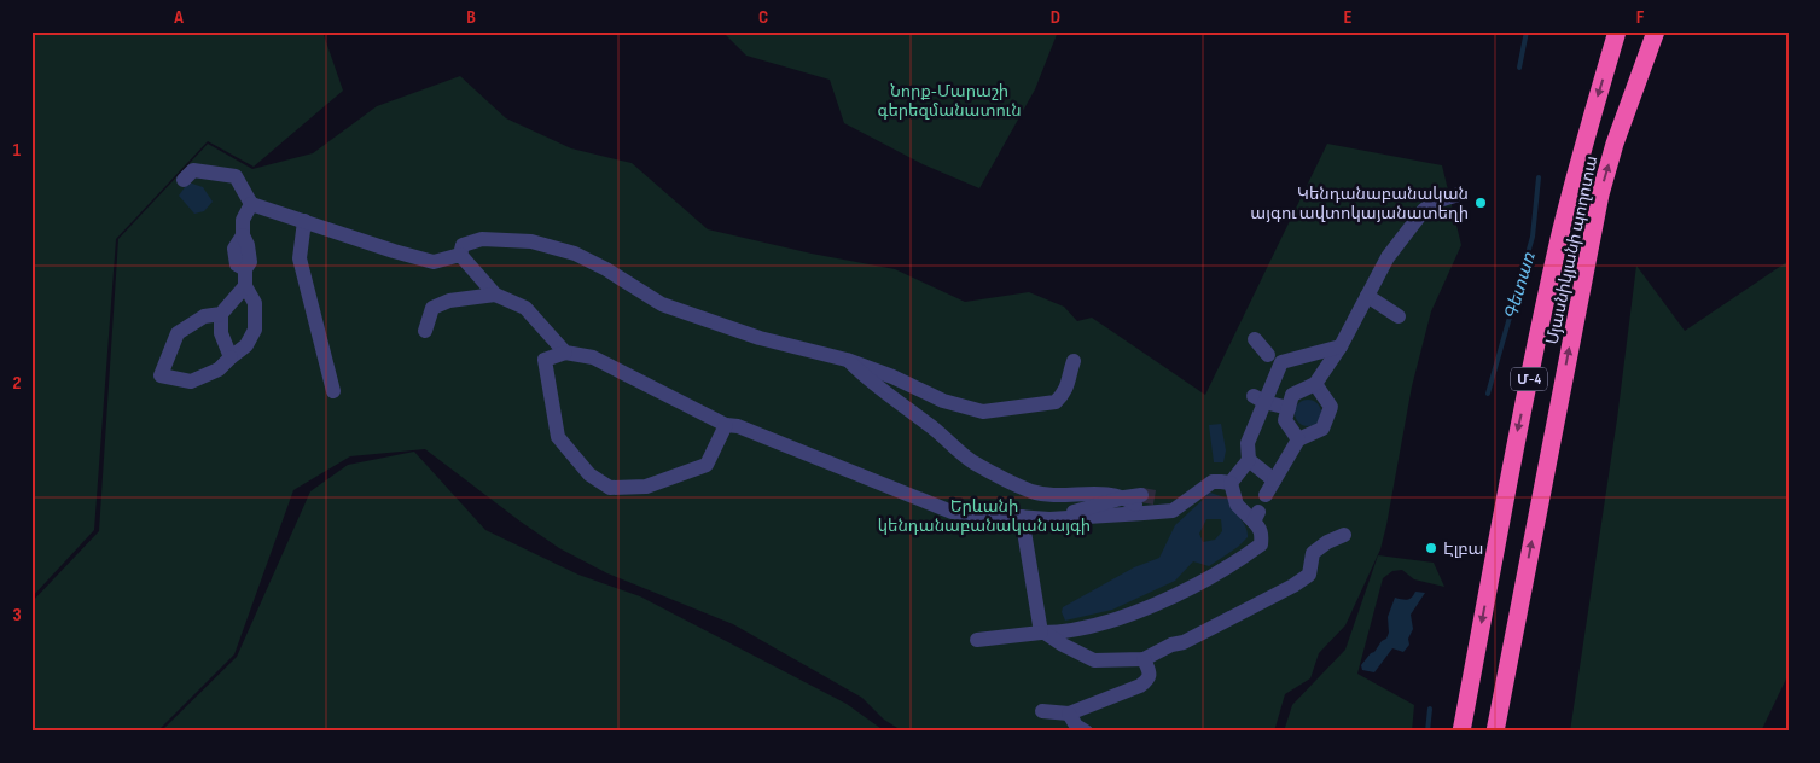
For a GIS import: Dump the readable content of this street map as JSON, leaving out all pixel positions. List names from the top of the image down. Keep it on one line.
{"streets":{"highway":["Մյասնիկյանի պողոտա","Մ-4"]},"water":["Գետառ"],"parks":["Նորք-Մարաշի գերեզմանատուն","Երևանի կենդանաբանական այգի"],"places":["Կենդանաբանական այգու ավտոկայանատեղի","Էլբա"],"grid":{"columns":["A","B","C","D","E","F"],"rows":["1","2","3"]}}
